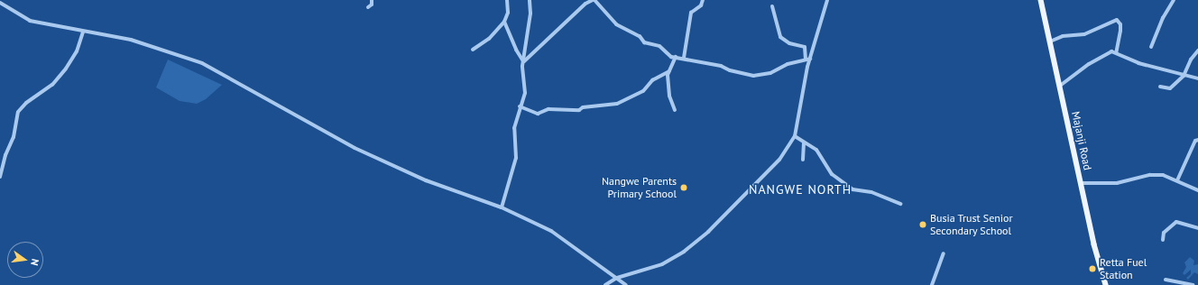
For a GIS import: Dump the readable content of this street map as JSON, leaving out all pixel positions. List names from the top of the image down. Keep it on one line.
{"streets":{"main road":["Majanji Road"]},"districts":["NANGWE NORTH"],"places":["Nangwe Parents Primary School","Busia Trust Senior Secondary School","Retta Fuel Station"],"north":"right"}
